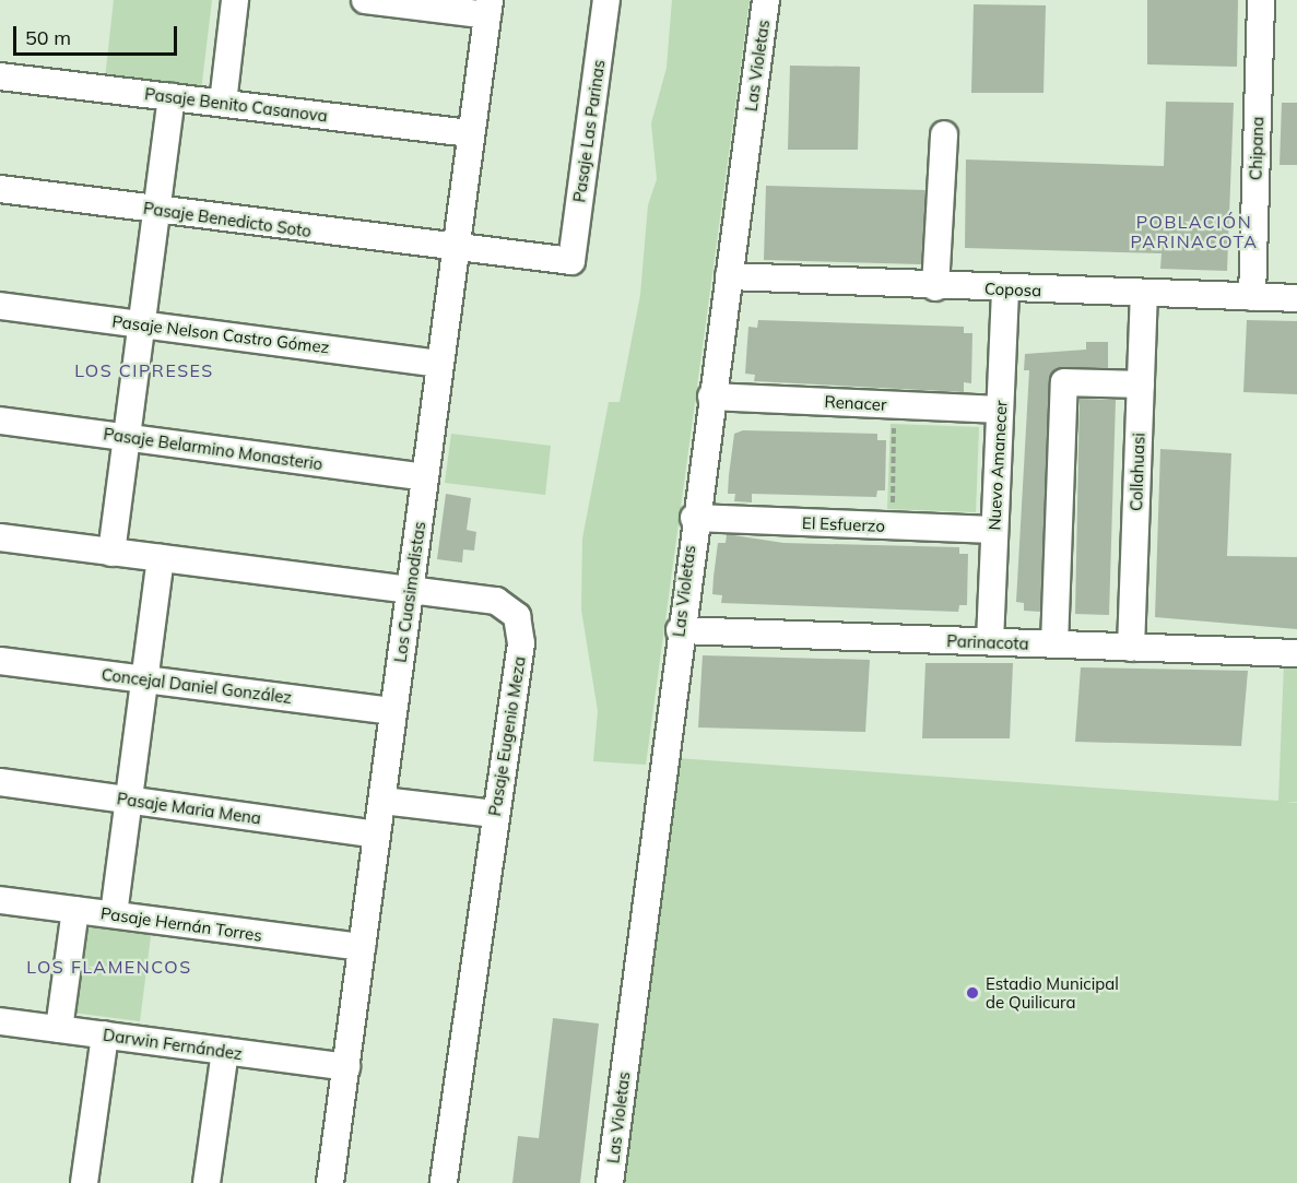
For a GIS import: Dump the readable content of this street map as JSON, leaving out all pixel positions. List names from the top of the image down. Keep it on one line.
{"streets":{"street":["Las Violetas","Pasaje Benito Casanova","Pasaje Las Parinas","Chipana","Pasaje Benedicto Soto","Coposa","Pasaje Nelson Castro Gómez","Renacer","Pasaje Belarmino Monasterio","Nuevo Amanecer","Collahuasi","El Esfuerzo","Los Cuasimodistas","Parinacota","Concejal Daniel González","Pasaje Eugenio Meza","Pasaje Maria Mena","Pasaje Hernán Torres","Darwin Fernández"]},"crossings":[["Las Violetas","Coposa"],["Las Violetas","Renacer"],["Las Violetas","El Esfuerzo"],["Las Violetas","Parinacota"],["Pasaje Benito Casanova","Los Cuasimodistas"],["Pasaje Las Parinas","Pasaje Benedicto Soto"],["Pasaje Las Parinas","Los Cuasimodistas"],["Chipana","Coposa"],["Pasaje Benedicto Soto","Los Cuasimodistas"],["Coposa","Nuevo Amanecer"],["Coposa","Collahuasi"],["Pasaje Nelson Castro Gómez","Los Cuasimodistas"],["Renacer","Nuevo Amanecer"],["Pasaje Belarmino Monasterio","Los Cuasimodistas"],["Nuevo Amanecer","El Esfuerzo"],["Nuevo Amanecer","Parinacota"],["Collahuasi","Parinacota"],["Los Cuasimodistas","Concejal Daniel González"],["Los Cuasimodistas","Pasaje Eugenio Meza"],["Los Cuasimodistas","Pasaje Maria Mena"],["Los Cuasimodistas","Pasaje Hernán Torres"],["Los Cuasimodistas","Darwin Fernández"]],"districts":["POBLACIÓN PARINACOTA","LOS CIPRESES","LOS FLAMENCOS"],"places":["Estadio Municipal de Quilicura"],"scale_bar":"50 m"}
